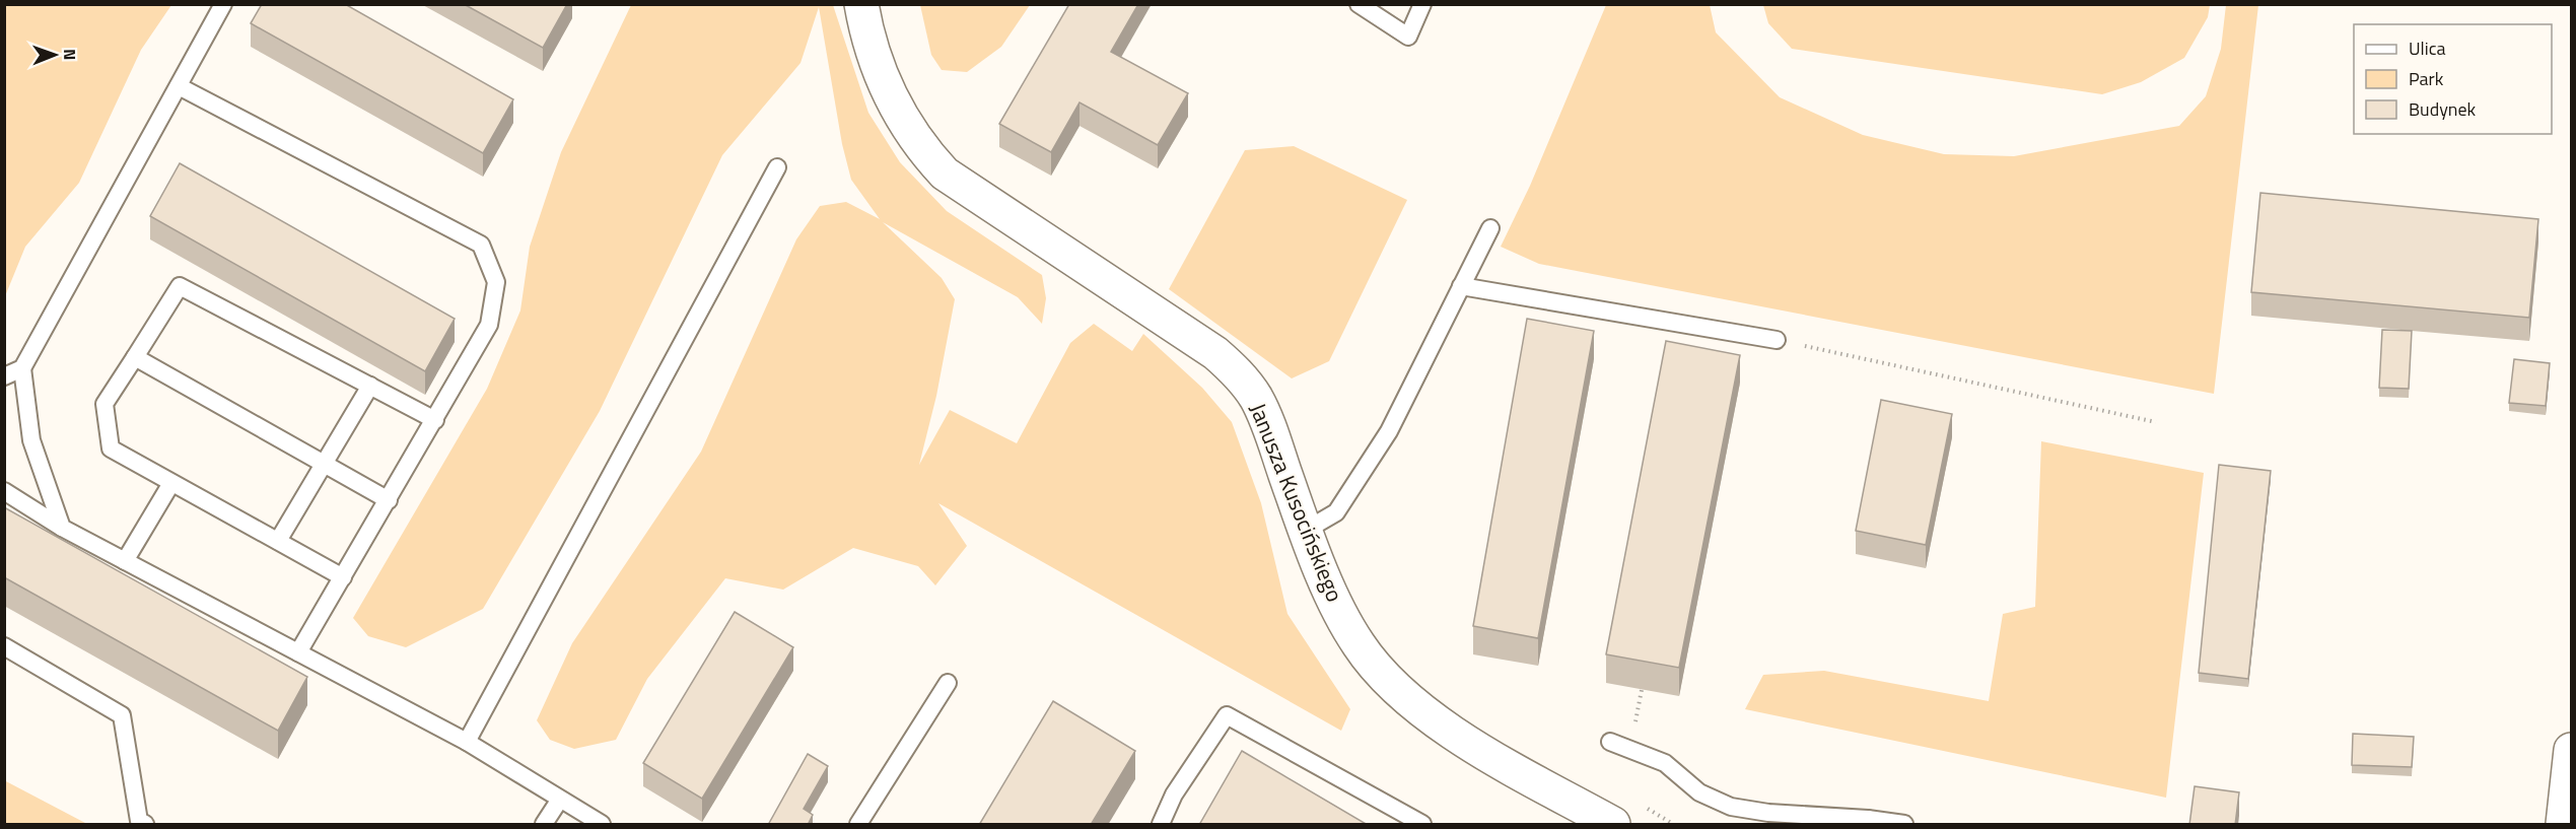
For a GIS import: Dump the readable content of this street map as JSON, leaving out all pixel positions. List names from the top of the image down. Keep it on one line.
{"streets":{"street":["Janusza Kusocińskiego"]},"legend":["Ulica","Park","Budynek"],"north":"right"}
